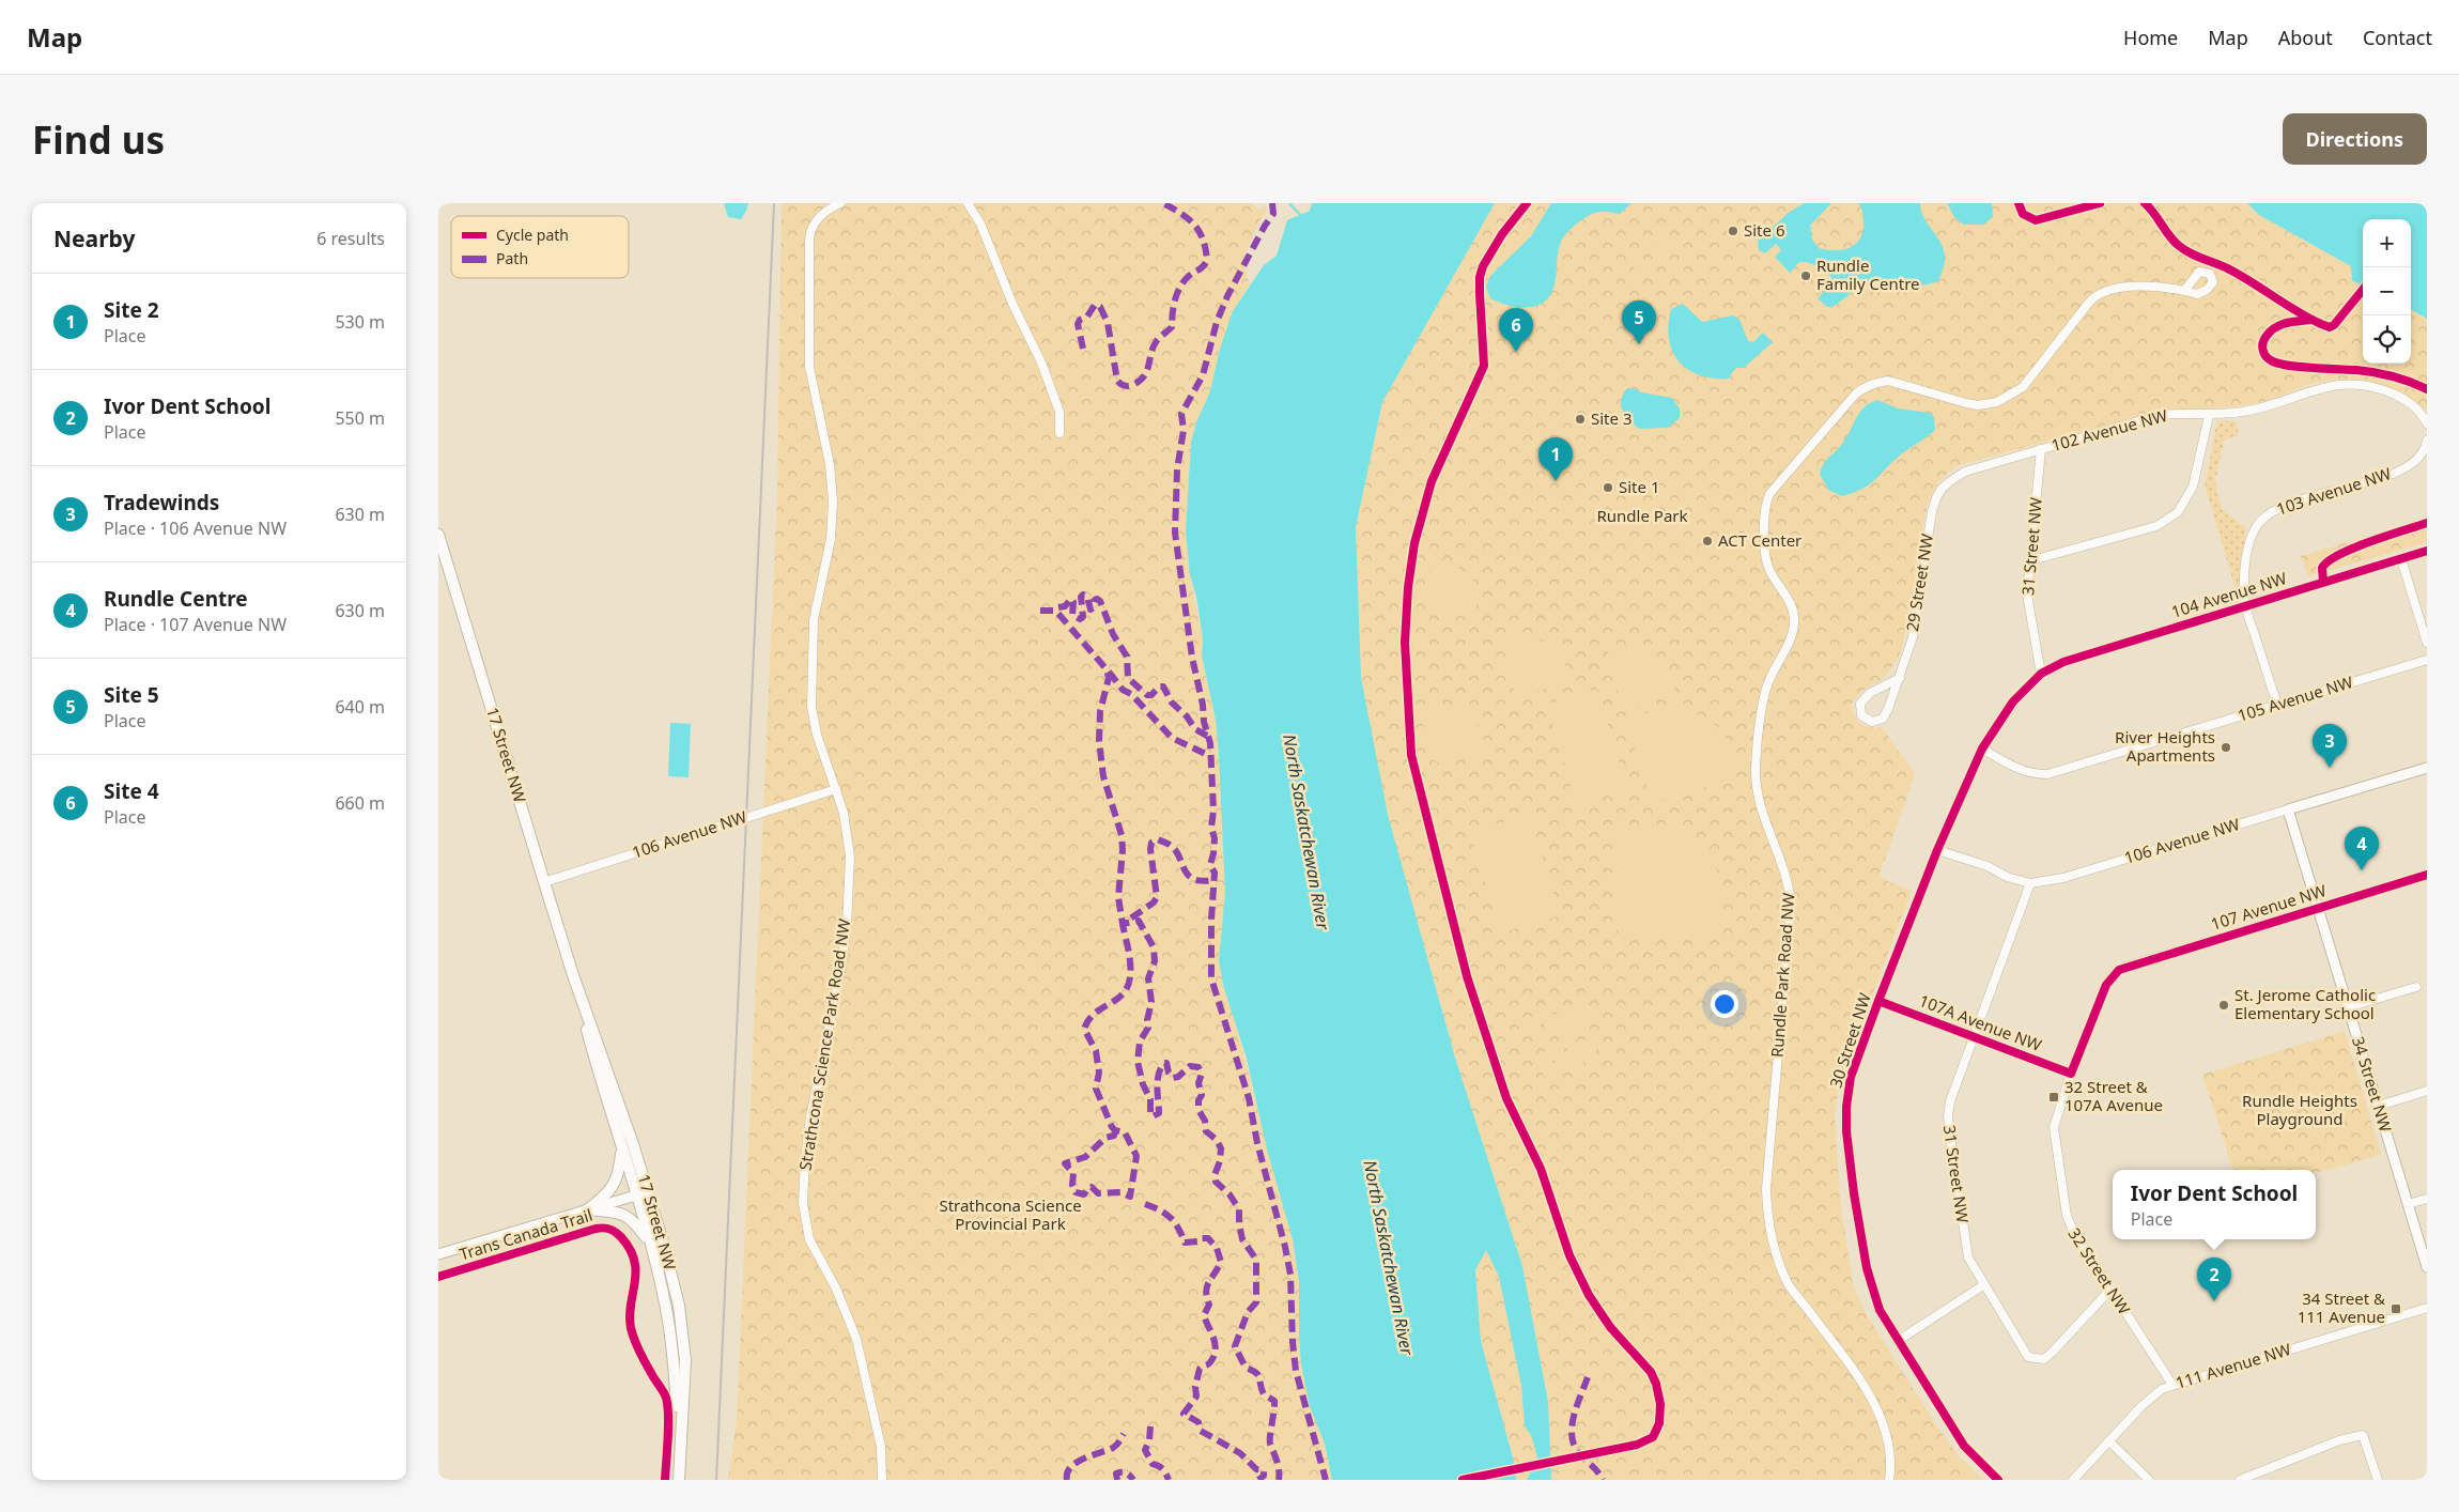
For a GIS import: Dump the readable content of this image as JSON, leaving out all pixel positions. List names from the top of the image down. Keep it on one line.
{"streets":{"main road":["17 Street NW"],"street":["102 Avenue NW","103 Avenue NW","31 Street NW","29 Street NW","104 Avenue NW","105 Avenue NW","106 Avenue NW","107 Avenue NW","Rundle Park Road NW","107A Avenue NW","30 Street NW","Strathcona Science Park Road NW","34 Street NW","32 Street NW","111 Avenue NW"],"cycle path":["Trans Canada Trail"]},"crossings":[["102 Avenue NW","31 Street NW"],["102 Avenue NW","29 Street NW"],["103 Avenue NW","104 Avenue NW"],["31 Street NW","104 Avenue NW"],["31 Street NW","106 Avenue NW"],["31 Street NW","107A Avenue NW"],["31 Street NW","30 Street NW"],["31 Street NW","32 Street NW"],["104 Avenue NW","30 Street NW"],["105 Avenue NW","30 Street NW"],["17 Street NW","106 Avenue NW"],["106 Avenue NW","30 Street NW"],["106 Avenue NW","Strathcona Science Park Road NW"],["106 Avenue NW","34 Street NW"],["107 Avenue NW","34 Street NW"],["107 Avenue NW","32 Street NW"],["107A Avenue NW","30 Street NW"],["107A Avenue NW","32 Street NW"],["32 Street NW","111 Avenue NW"]],"water":["North Saskatchewan River"],"parks":["Rundle Park","Rundle Heights Playground","Strathcona Science Provincial Park"],"places":{"other":["Site 6","Rundle Family Centre","Site 3","Site 1","ACT Center","River Heights Apartments","St. Jerome Catholic Elementary School"],"transit":["32 Street & 107A Avenue","34 Street & 111 Avenue"]},"legend":["Cycle path","Path"],"page":{"header":"Map","nav":["Home","Map","About","Contact"],"buttons":"Directions","title":"Find us","heading":["Nearby","6 results"],"map_buttons":["+","−"],"list":[{"mark":"1","name":"Site 2","note":"Place","value":"530 m"},{"mark":"2","name":"Ivor Dent School","note":"Place","value":"550 m"},{"mark":"3","name":"Tradewinds","note":"Place · 106 Avenue NW","value":"630 m"},{"mark":"4","name":"Rundle Centre","note":"Place · 107 Avenue NW","value":"630 m"},{"mark":"5","name":"Site 5","note":"Place","value":"640 m"},{"mark":"6","name":"Site 4","note":"Place","value":"660 m"}],"pins":["5","6","1","3","4","2"],"popup":["Ivor Dent School","Place"]}}
